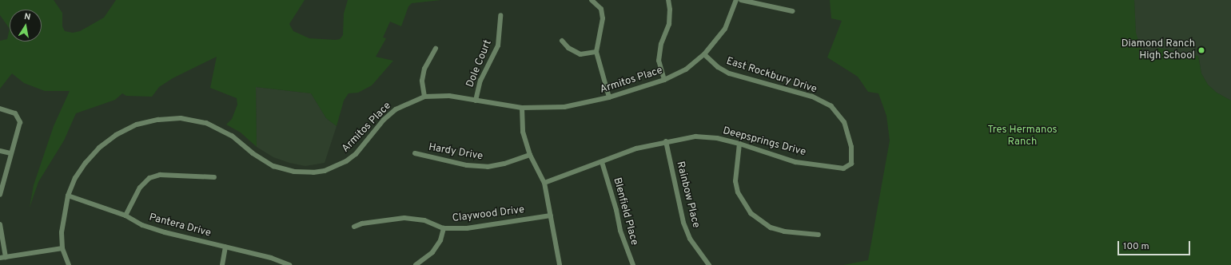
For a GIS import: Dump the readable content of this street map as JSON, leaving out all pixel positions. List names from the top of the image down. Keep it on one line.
{"streets":{"street":["Dole Court","East Rockbury Drive","Armitos Place","Deepsprings Drive","Hardy Drive","Rainbow Place","Blenfield Place","Claywood Drive","Pantera Drive"]},"crossings":[["Dole Court","Armitos Place"],["East Rockbury Drive","Armitos Place"],["East Rockbury Drive","Deepsprings Drive"],["Armitos Place","Pantera Drive"],["Deepsprings Drive","Rainbow Place"],["Deepsprings Drive","Blenfield Place"]],"parks":["Tres Hermanos Ranch"],"places":["Diamond Ranch High School"],"scale_bar":"100 m","north":"top"}
